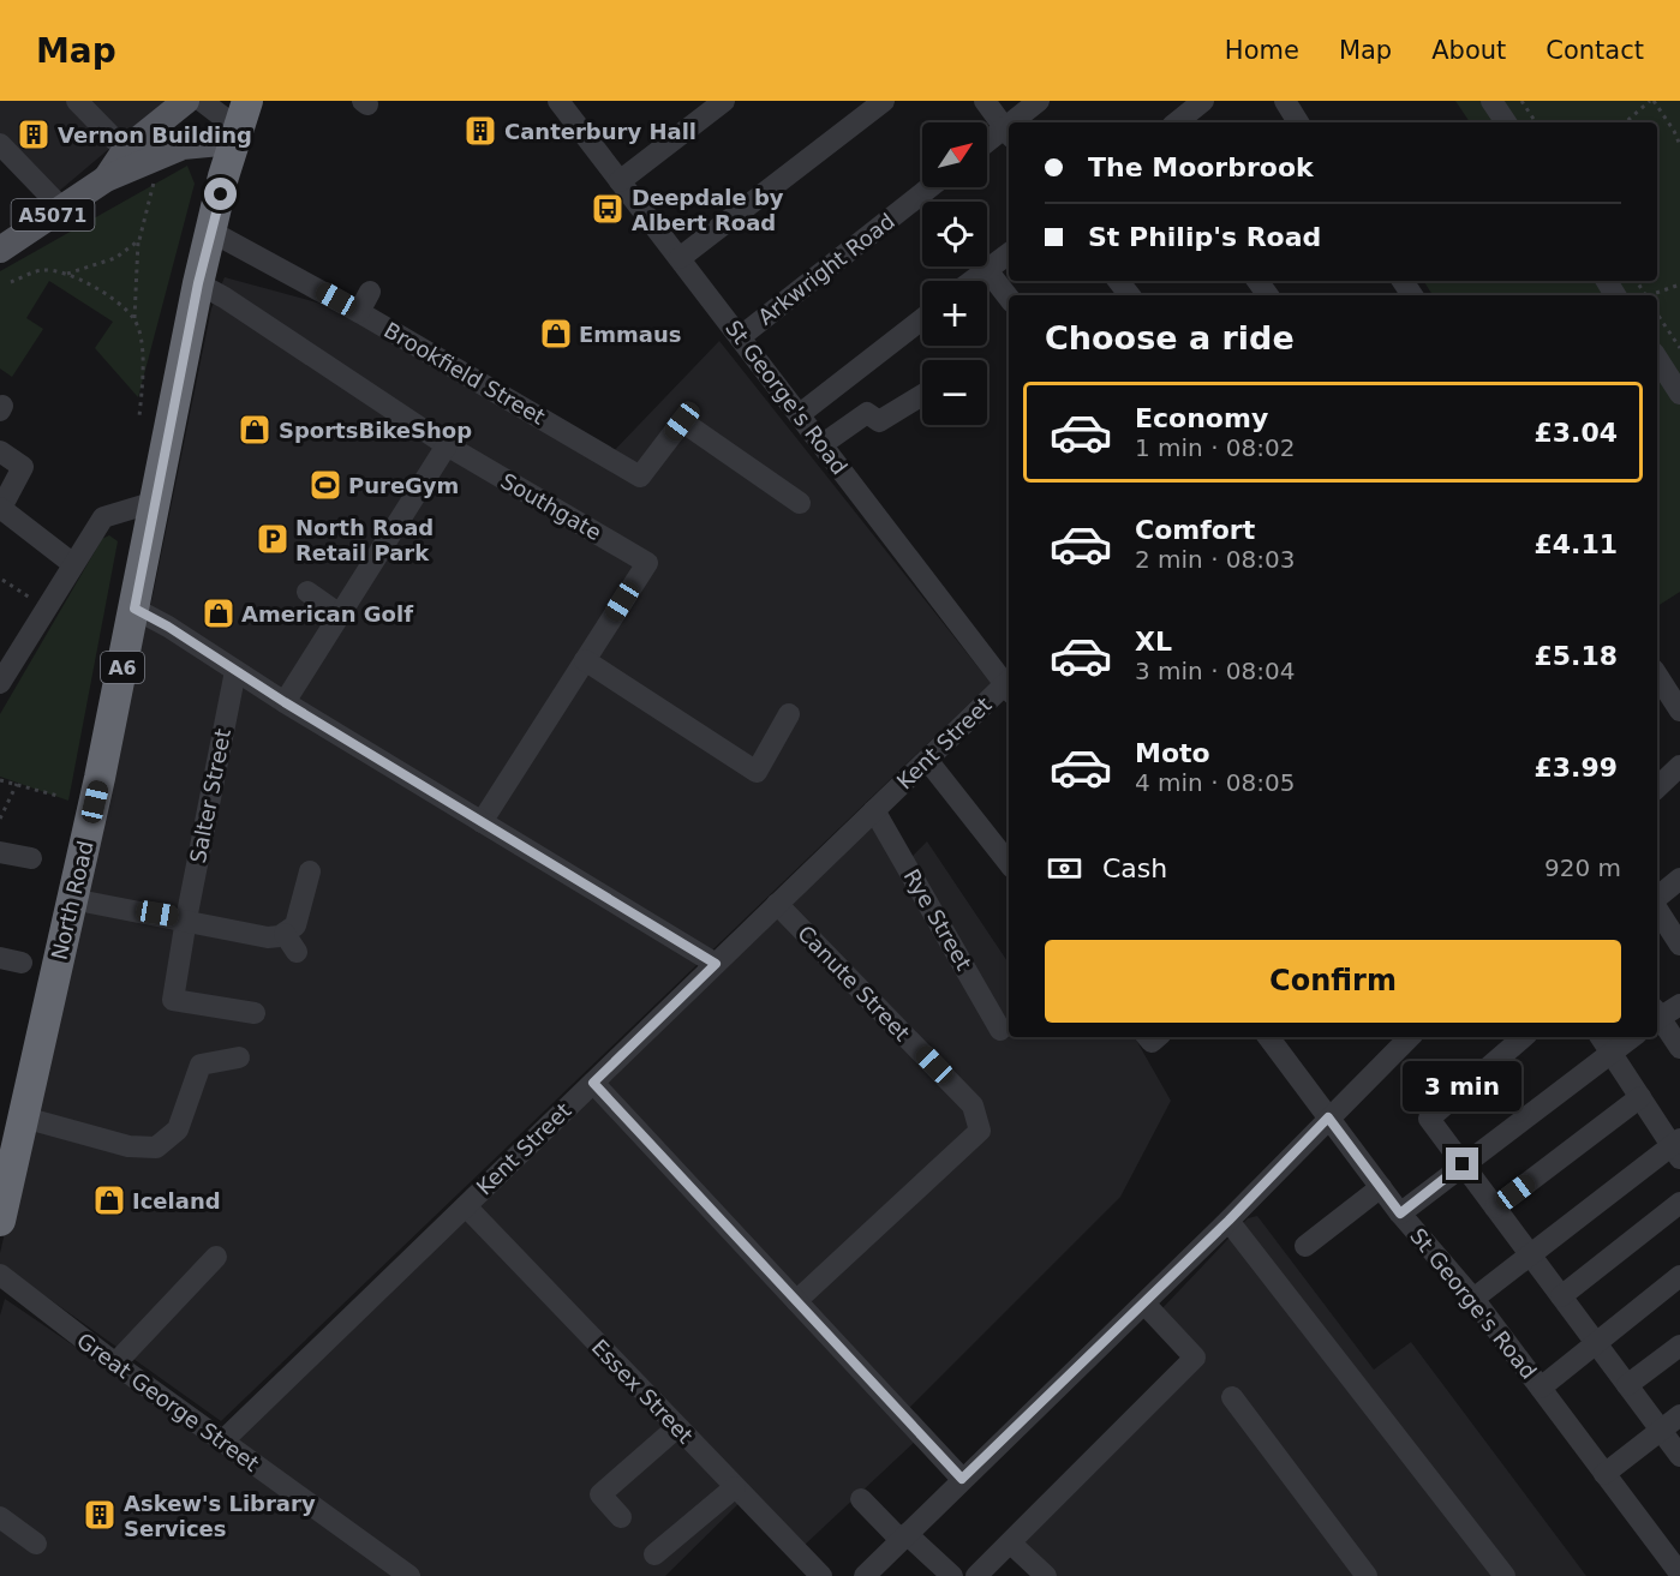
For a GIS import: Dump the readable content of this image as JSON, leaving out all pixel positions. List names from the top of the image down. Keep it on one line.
{"streets":{"highway":["A6","North Road"],"main road":["A5071"],"street":["Arkwright Road","Brookfield Street","St George's Road","Southgate","Kent Street","Salter Street","Rye Street","Canute Street","Essex Street","Great George Street"]},"crossings":[["A5071","North Road"],["Arkwright Road","St George's Road"],["Brookfield Street","North Road"],["Southgate","North Road"],["Kent Street","Rye Street"],["Kent Street","Canute Street"],["Kent Street","Essex Street"],["Kent Street","Great George Street"]],"places":{"building":["Canterbury Hall","Vernon Building","Askew's Library Services"],"bus stop":["Deepdale by Albert Road"],"shop":["Emmaus","SportsBikeShop","American Golf","Iceland"],"sports":["PureGym"],"parking":["North Road Retail Park"]},"north":"top right","page":{"header":"Map","nav":["Home","Map","About","Contact"],"map_buttons":["+","−"],"banner":["The Moorbrook","St Philip's Road"],"heading":"Choose a ride","list":[{"name":"Economy","note":"1 min · 08:02","value":"£3.04"},{"name":"Comfort","note":"2 min · 08:03","value":"£4.11"},{"name":"XL","note":"3 min · 08:04","value":"£5.18"},{"name":"Moto","note":"4 min · 08:05","value":"£3.99"}],"pay":["Cash","920 m"],"buttons":"Confirm","bubble":"3 min"}}
